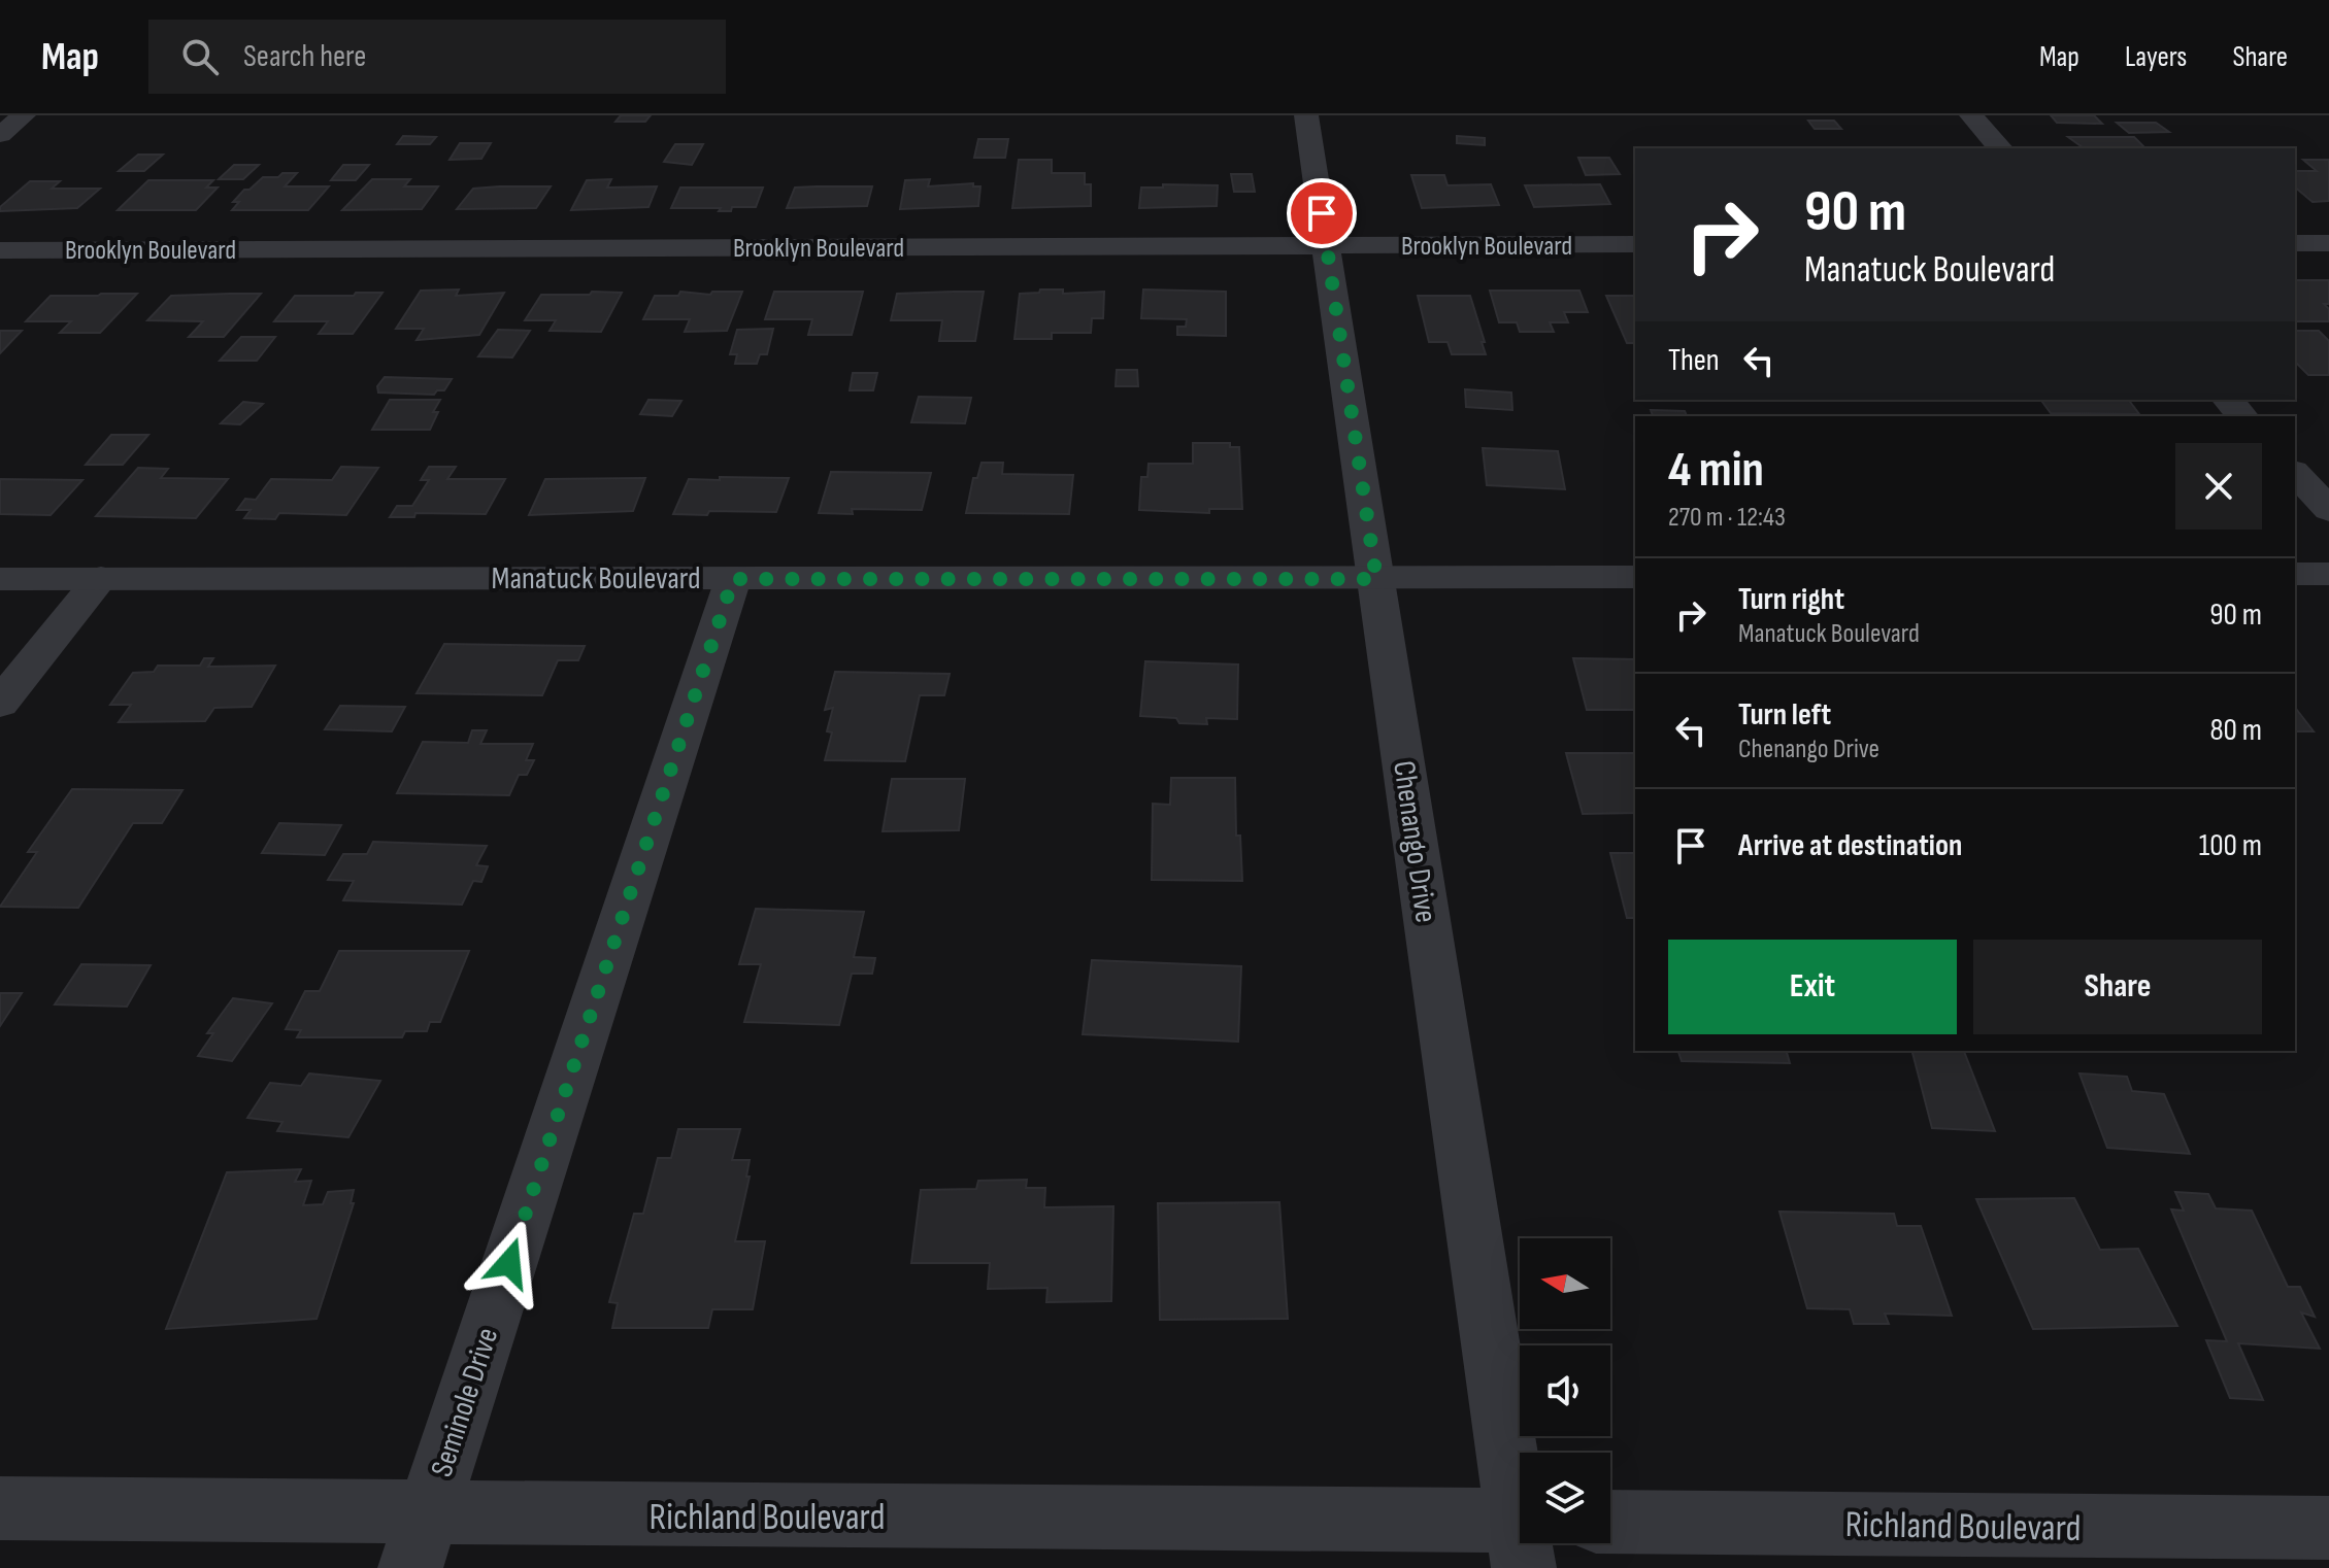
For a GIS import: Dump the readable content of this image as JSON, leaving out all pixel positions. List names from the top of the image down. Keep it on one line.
{"streets":{"street":["Brooklyn Boulevard","Manatuck Boulevard","Chenango Drive","Seminole Drive","Richland Boulevard"]},"crossings":[["Brooklyn Boulevard","Chenango Drive"],["Manatuck Boulevard","Chenango Drive"],["Manatuck Boulevard","Seminole Drive"],["Seminole Drive","Richland Boulevard"]],"north":"left","page":{"header":"Map","search":"Search here","nav":["Map","Layers","Share"],"turn":["90 m","Manatuck Boulevard"],"then":"Then","heading":["4 min","270 m · 12:43"],"list":[{"name":"Turn right","note":"Manatuck Boulevard","value":"90 m"},{"name":"Turn left","note":"Chenango Drive","value":"80 m"},{"name":"Arrive at destination","value":"100 m"}],"buttons":["Exit","Share"]}}
